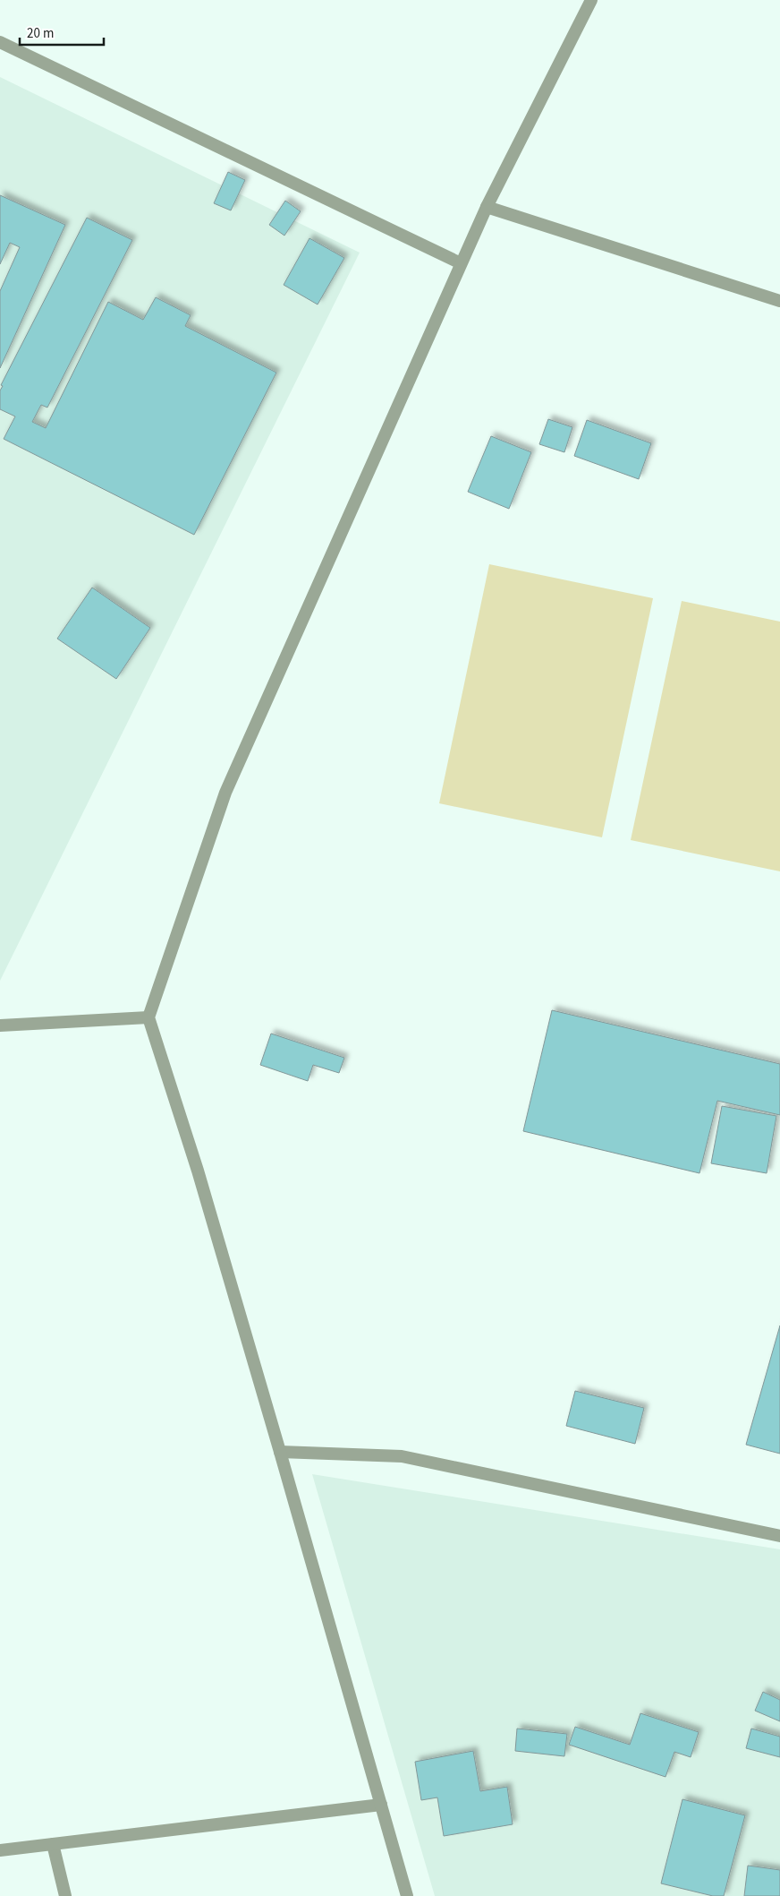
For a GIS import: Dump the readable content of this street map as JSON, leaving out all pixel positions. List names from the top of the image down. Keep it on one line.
{"scale_bar":"20 m"}
